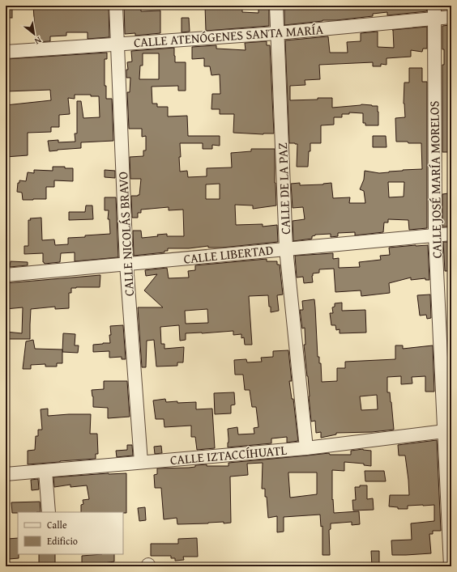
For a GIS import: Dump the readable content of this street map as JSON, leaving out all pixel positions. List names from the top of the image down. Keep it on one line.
{"streets":{"street":["CALLE ATENÓGENES SANTA MARÍA","CALLE JOSÉ MARÍA MORELOS","CALLE DE LA PAZ","CALLE NICOLÁS BRAVO","CALLE LIBERTAD","CALLE IZTACCÍHUATL"]},"crossings":[["CALLE ATENÓGENES SANTA MARÍA","CALLE JOSÉ MARÍA MORELOS"],["CALLE ATENÓGENES SANTA MARÍA","CALLE DE LA PAZ"],["CALLE ATENÓGENES SANTA MARÍA","CALLE NICOLÁS BRAVO"],["CALLE JOSÉ MARÍA MORELOS","CALLE LIBERTAD"],["CALLE JOSÉ MARÍA MORELOS","CALLE IZTACCÍHUATL"],["CALLE DE LA PAZ","CALLE LIBERTAD"],["CALLE DE LA PAZ","CALLE IZTACCÍHUATL"],["CALLE NICOLÁS BRAVO","CALLE LIBERTAD"],["CALLE NICOLÁS BRAVO","CALLE IZTACCÍHUATL"]],"legend":["Calle","Edificio"],"north":"bottom right"}
